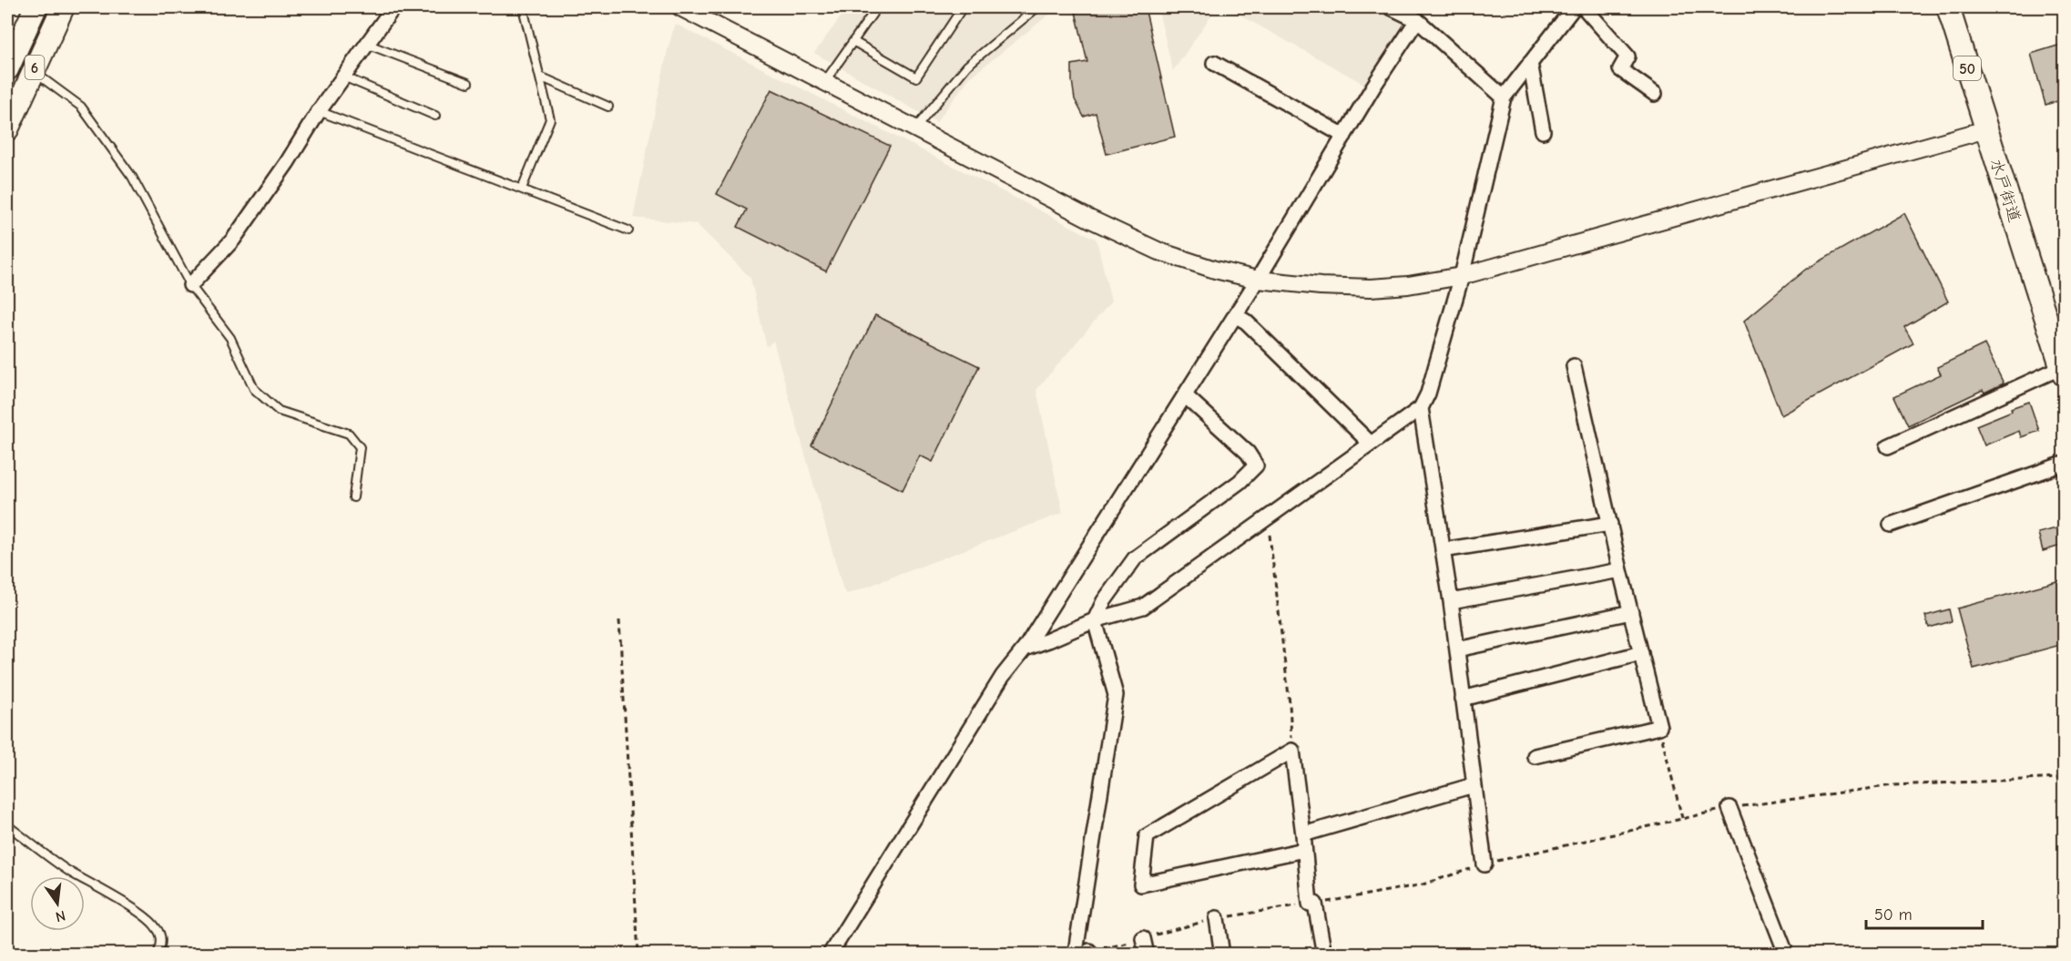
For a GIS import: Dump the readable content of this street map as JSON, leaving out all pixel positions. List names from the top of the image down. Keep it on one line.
{"streets":{"main road":["6","50","水戸街道"]},"scale_bar":"50 m","north":"bottom"}
